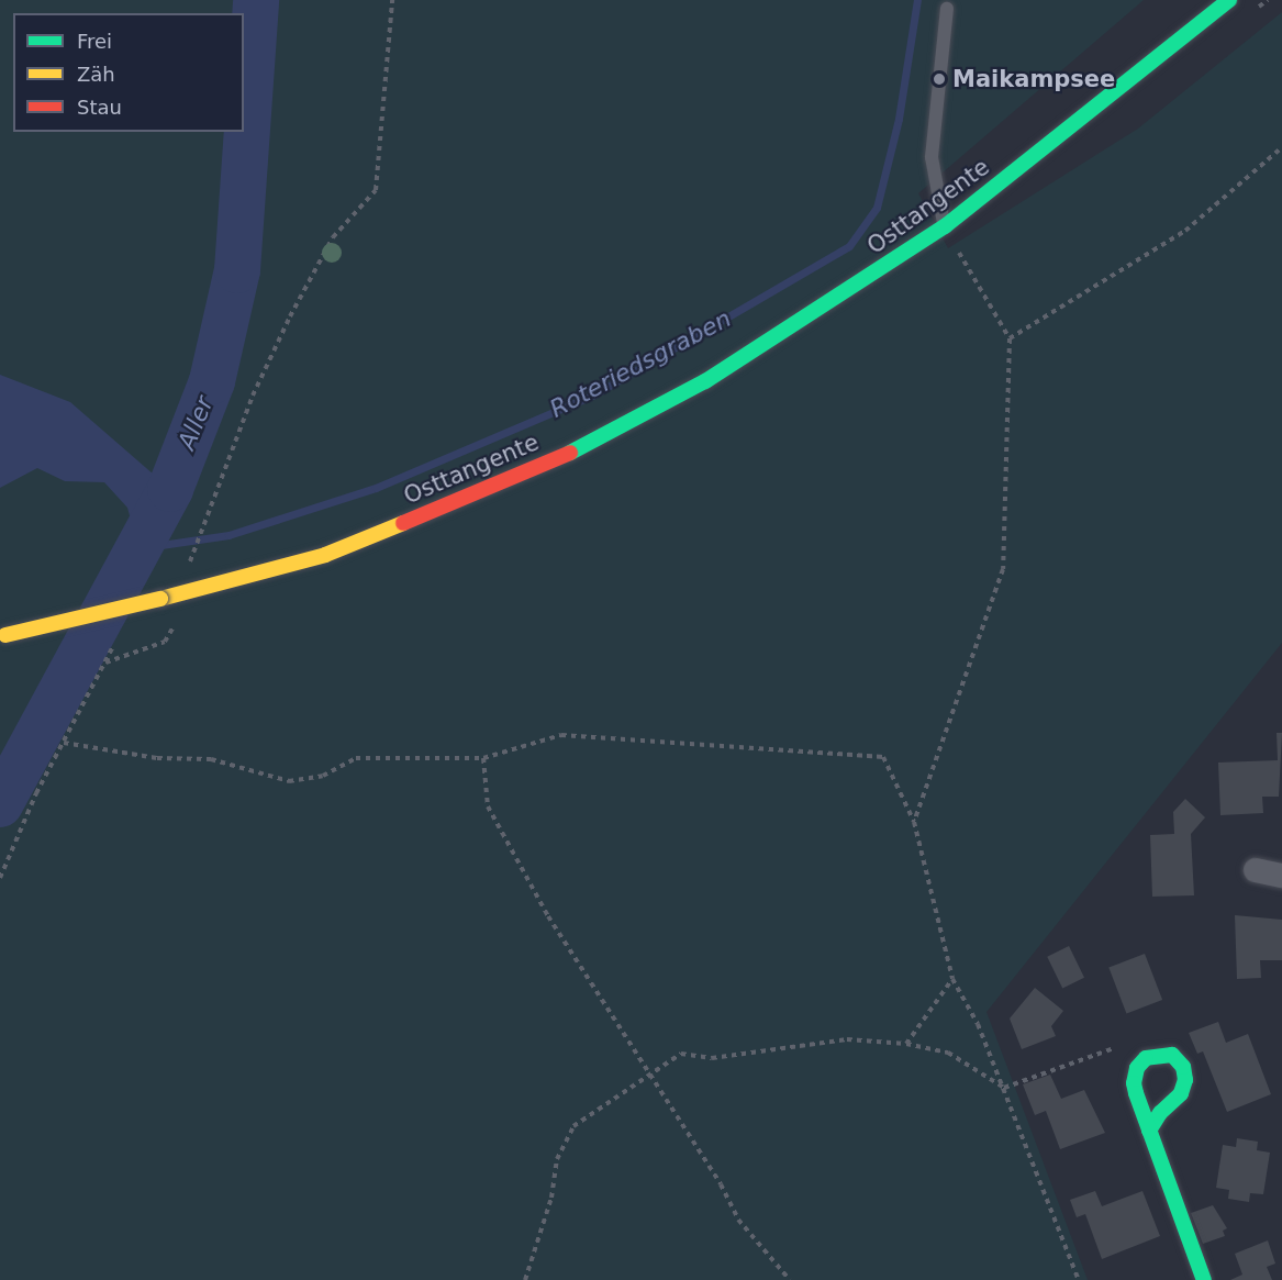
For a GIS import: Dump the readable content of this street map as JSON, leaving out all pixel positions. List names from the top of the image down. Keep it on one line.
{"streets":{"main road":["Osttangente"]},"water":["Roteriedsgraben","Aller"],"places":["Maikampsee"],"legend":["Frei","Zäh","Stau"]}
